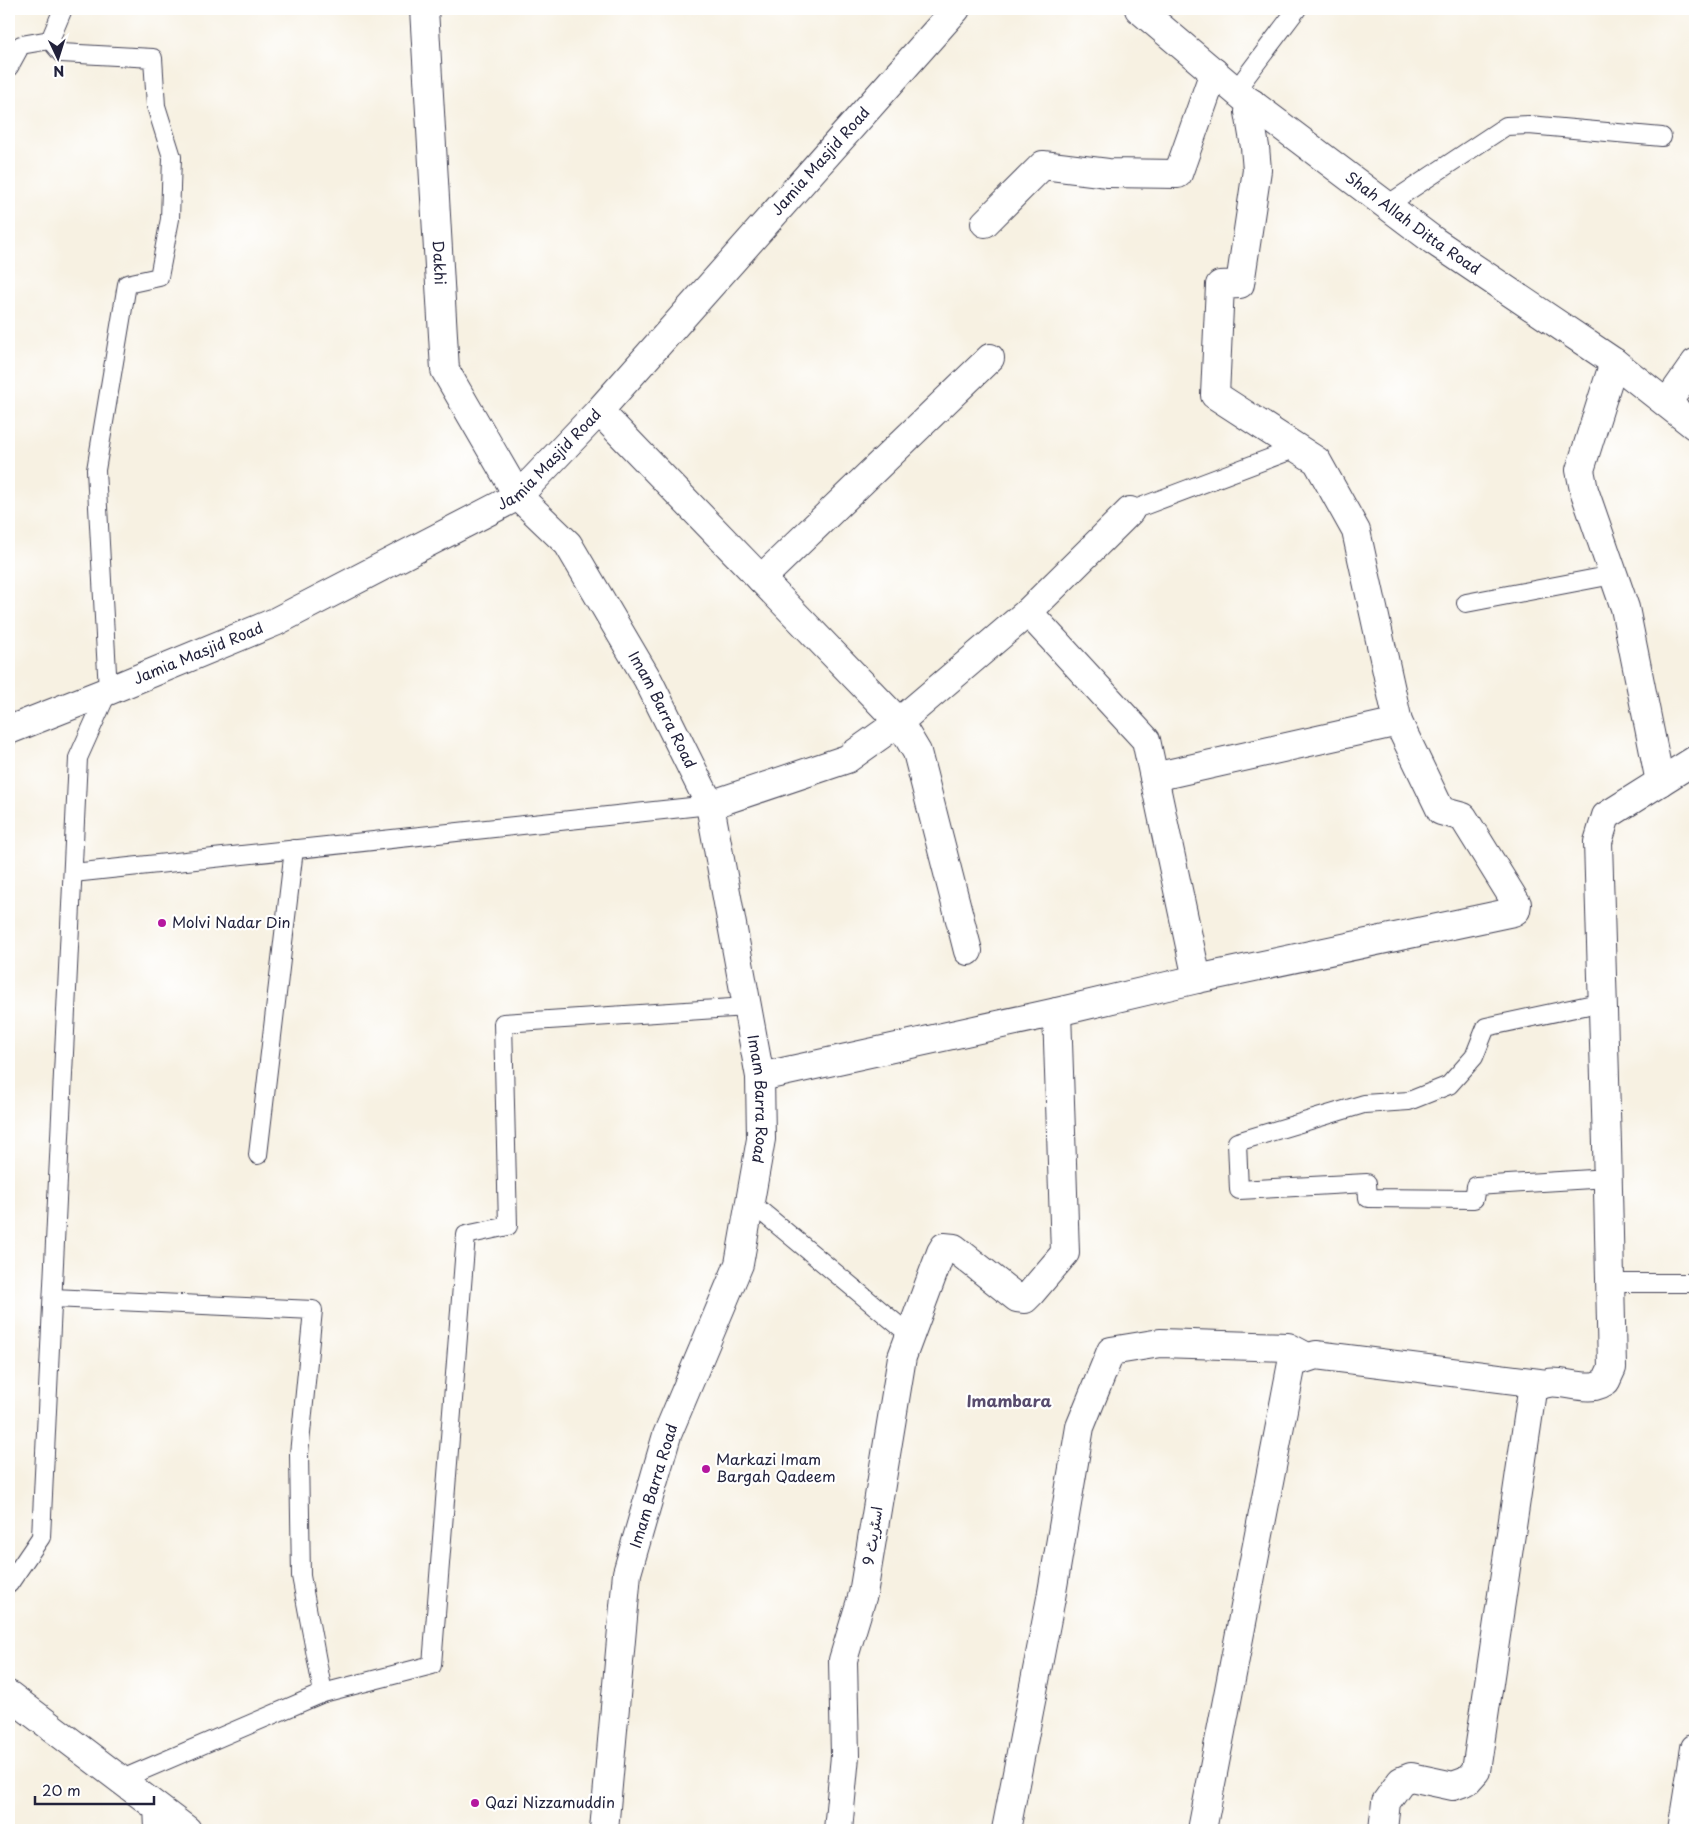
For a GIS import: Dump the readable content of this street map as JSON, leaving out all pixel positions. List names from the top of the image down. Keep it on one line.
{"streets":{"street":["Jamia Masjid Road","Shah Allah Ditta Road","Dakhi","Imam Barra Road","اسٹریٹ 9"]},"crossings":[["Jamia Masjid Road","Dakhi"],["Jamia Masjid Road","Imam Barra Road"],["Dakhi","Imam Barra Road"]],"districts":["Imambara"],"places":["Molvi Nadar Din","Markazi Imam Bargah Qadeem","Qazi Nizzamuddin"],"scale_bar":"20 m","north":"bottom"}
